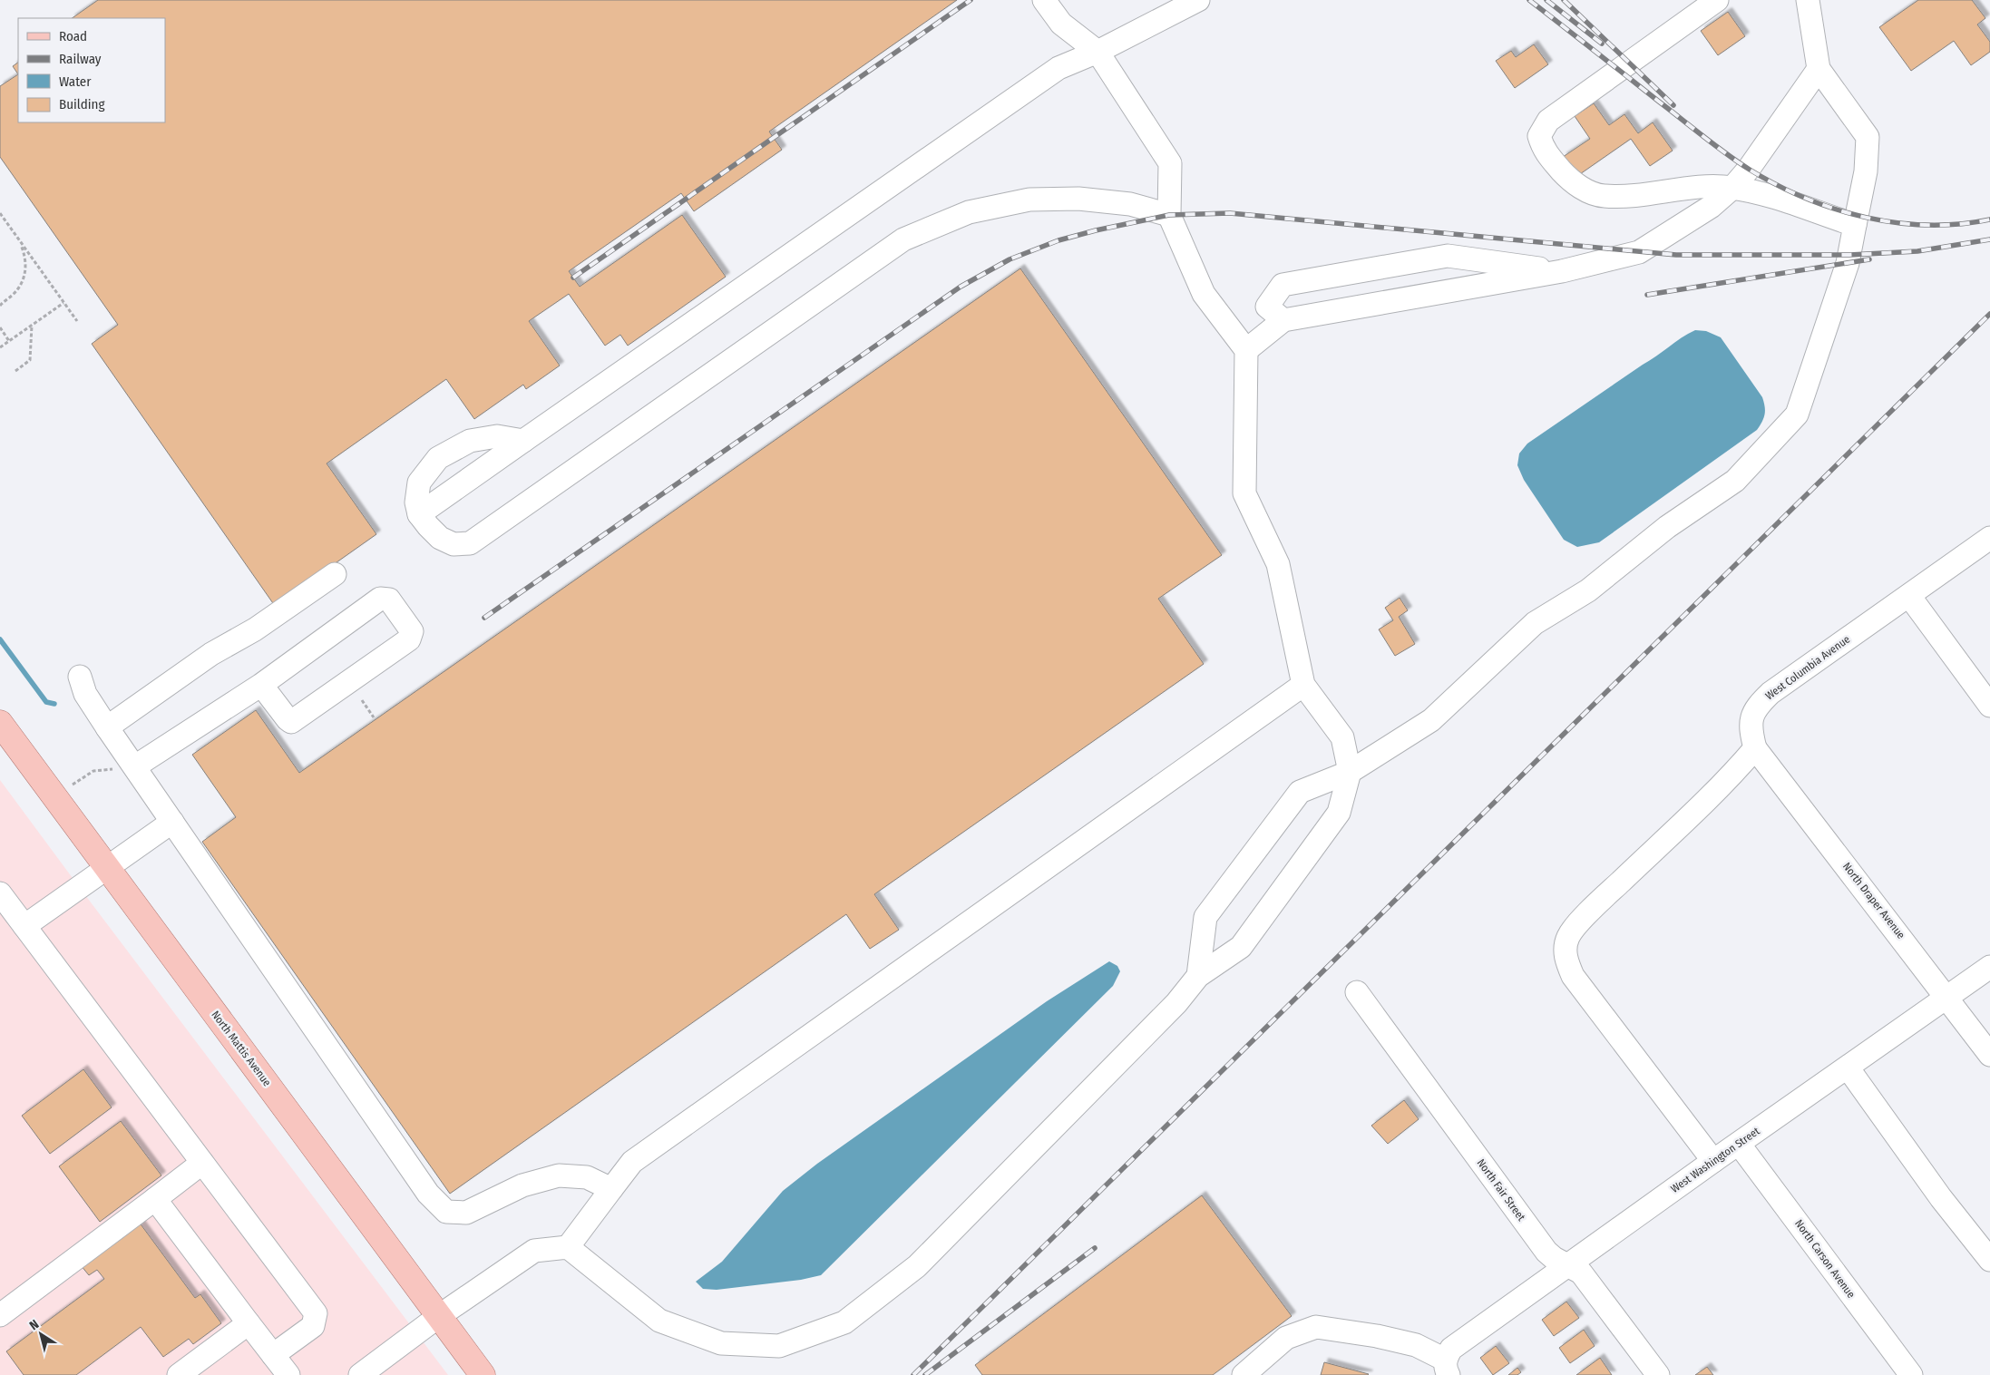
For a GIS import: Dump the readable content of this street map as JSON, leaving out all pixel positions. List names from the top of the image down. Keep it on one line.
{"streets":{"main road":["North Mattis Avenue"],"street":["West Columbia Avenue","North Draper Avenue","West Washington Street","North Fair Street","North Carson Avenue"]},"crossings":[["West Columbia Avenue","North Draper Avenue"],["North Draper Avenue","West Washington Street"],["West Washington Street","North Fair Street"],["West Washington Street","North Carson Avenue"]],"legend":["Road","Railway","Water","Building"],"north":"top left"}
